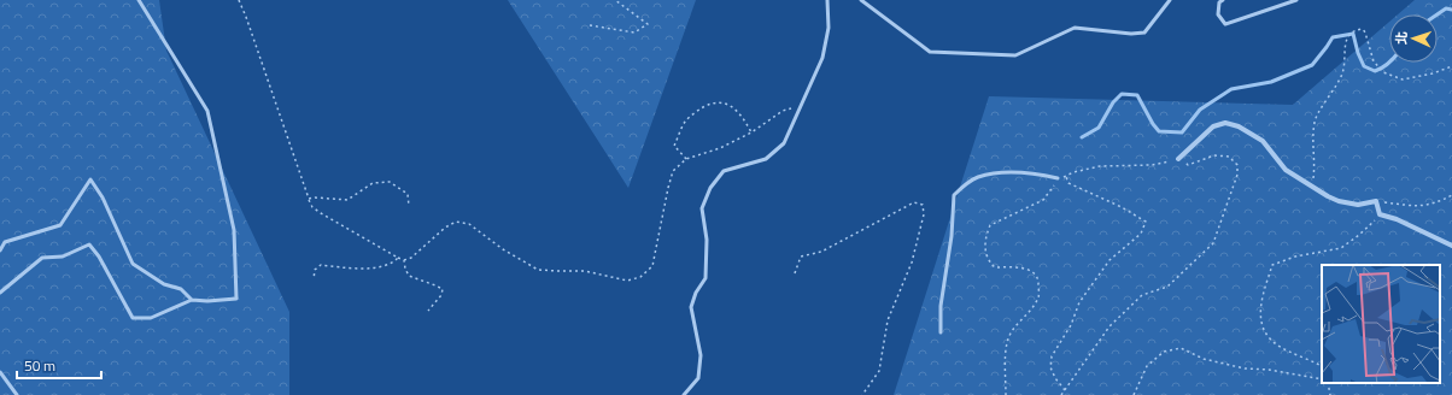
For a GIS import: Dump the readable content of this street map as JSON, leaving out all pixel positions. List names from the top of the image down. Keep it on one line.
{"scale_bar":"50 m","north":"left"}
